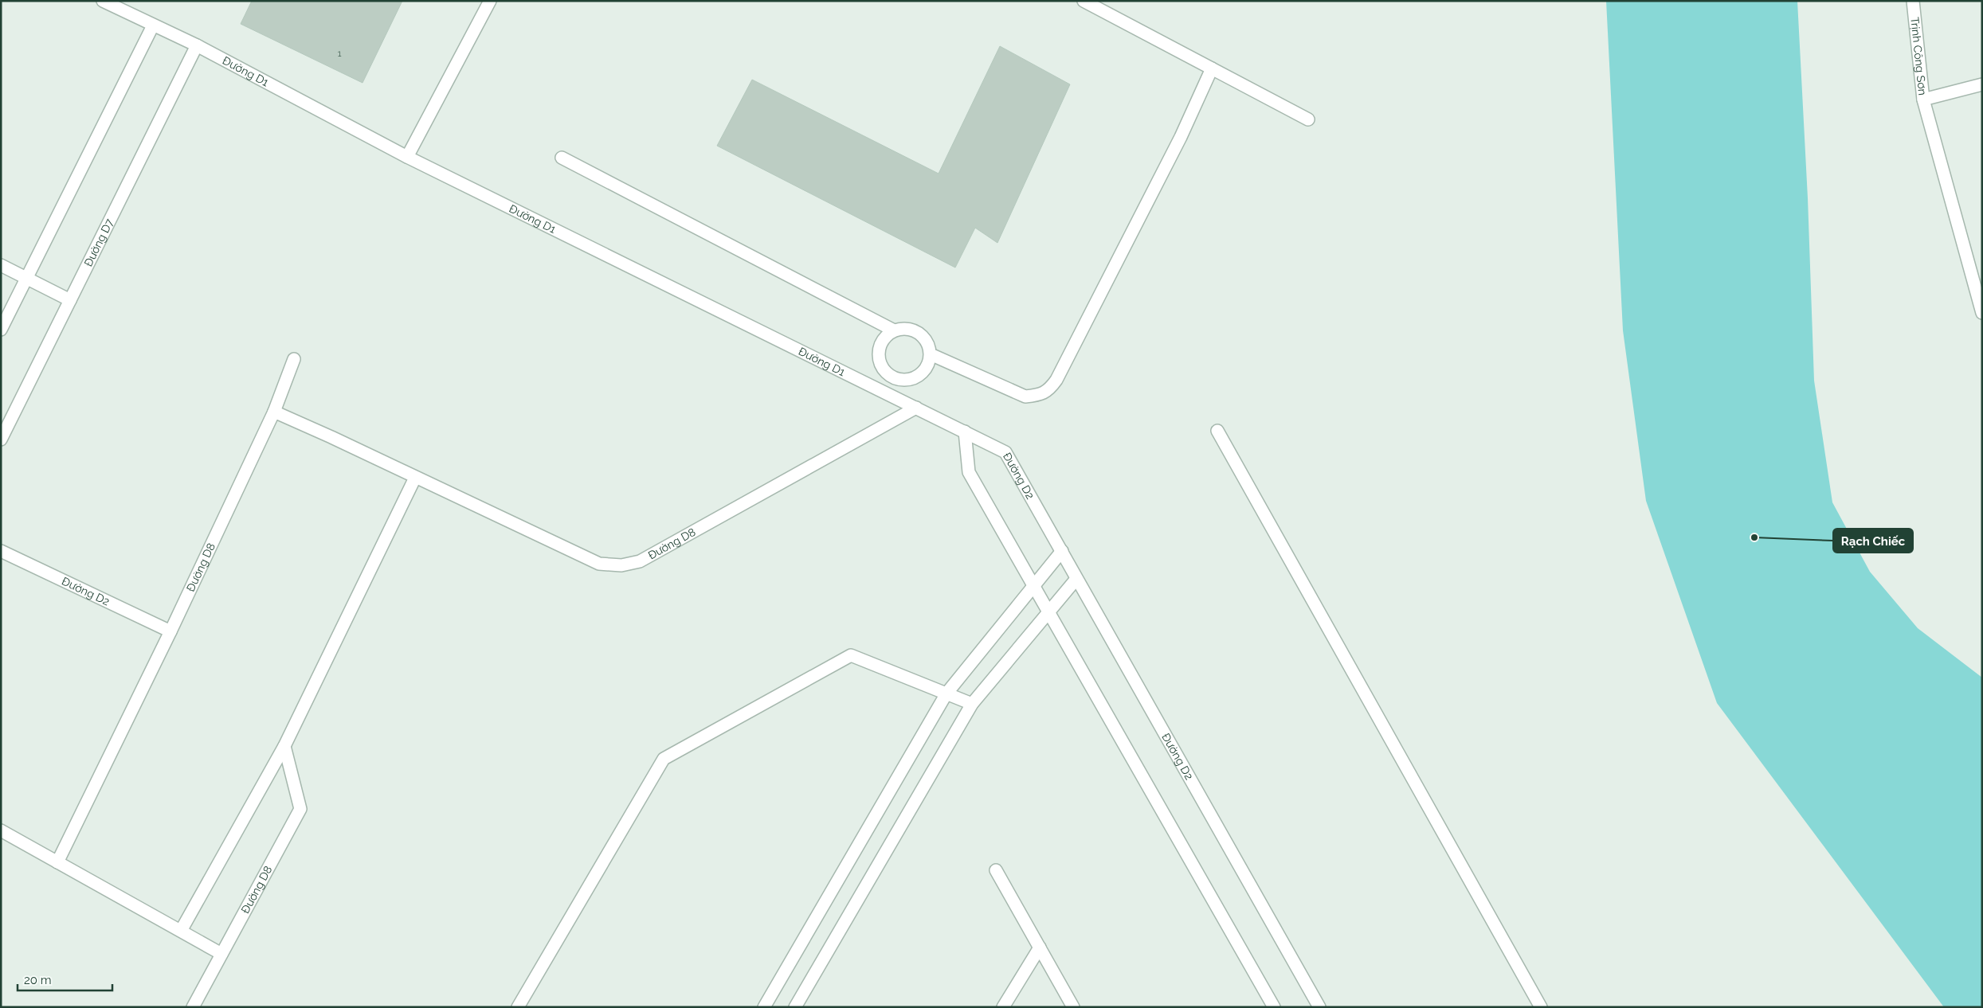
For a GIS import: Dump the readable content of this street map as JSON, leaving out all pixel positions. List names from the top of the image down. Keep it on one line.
{"streets":{"street":["Trịnh Công Sơn","Đường D1","Đường D7","Đường D2","Đường D8"]},"crossings":[["Đường D1","Đường D7"],["Đường D1","Đường D2"],["Đường D1","Đường D8"],["Đường D2","Đường D8"]],"places":["Rạch Chiếc"],"house_numbers":["1"],"scale_bar":"20 m"}
